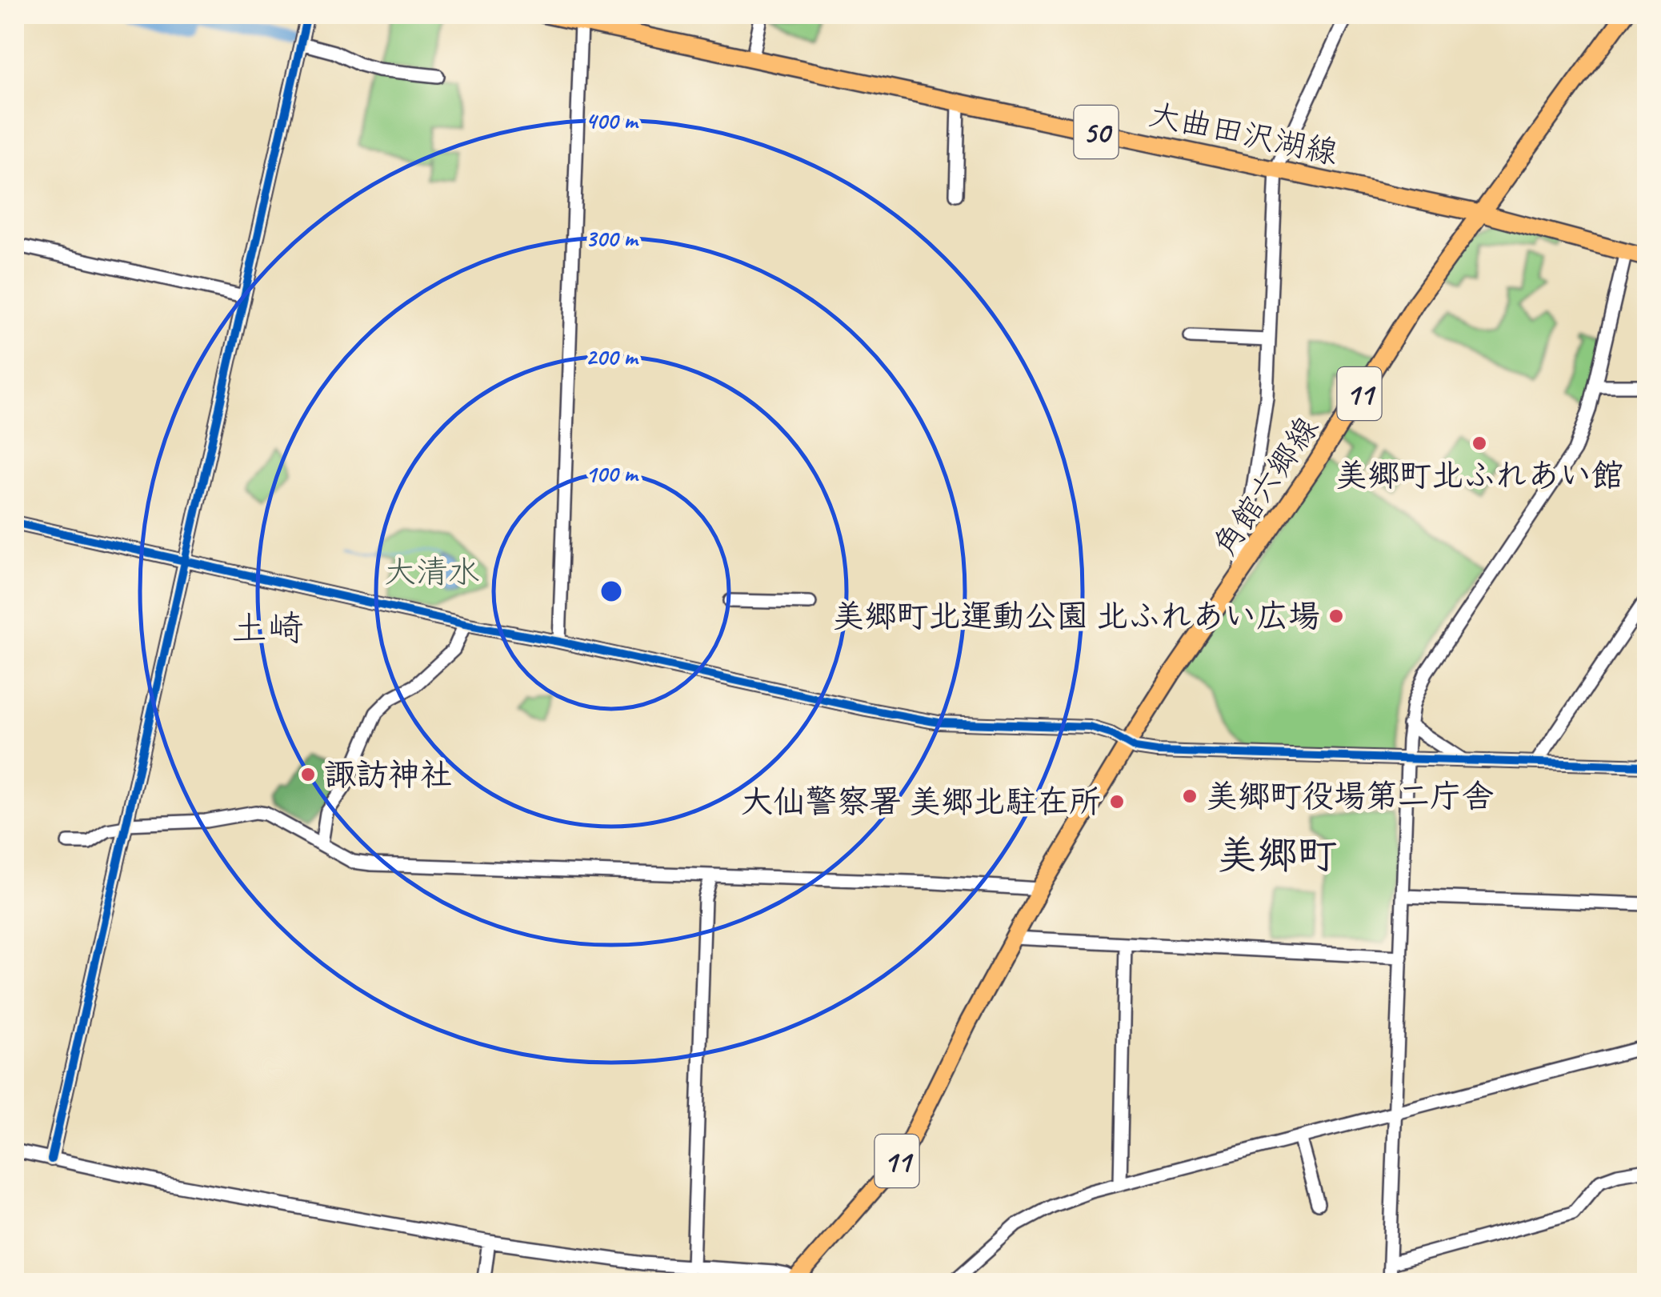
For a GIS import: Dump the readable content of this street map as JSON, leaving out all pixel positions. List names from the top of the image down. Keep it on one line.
{"streets":{"main road":["50","大曲田沢湖線","11","角館六郷線"]},"crossings":[["大曲田沢湖線","角館六郷線"]],"districts":["土崎","美郷町"],"parks":["大清水"],"places":["美郷町北ふれあい館","美郷町北運動公園 北ふれあい広場","諏訪神社","美郷町役場第二庁舎","大仙警察署 美郷北駐在所"],"rings":["400 m","300 m","200 m","100 m"]}
